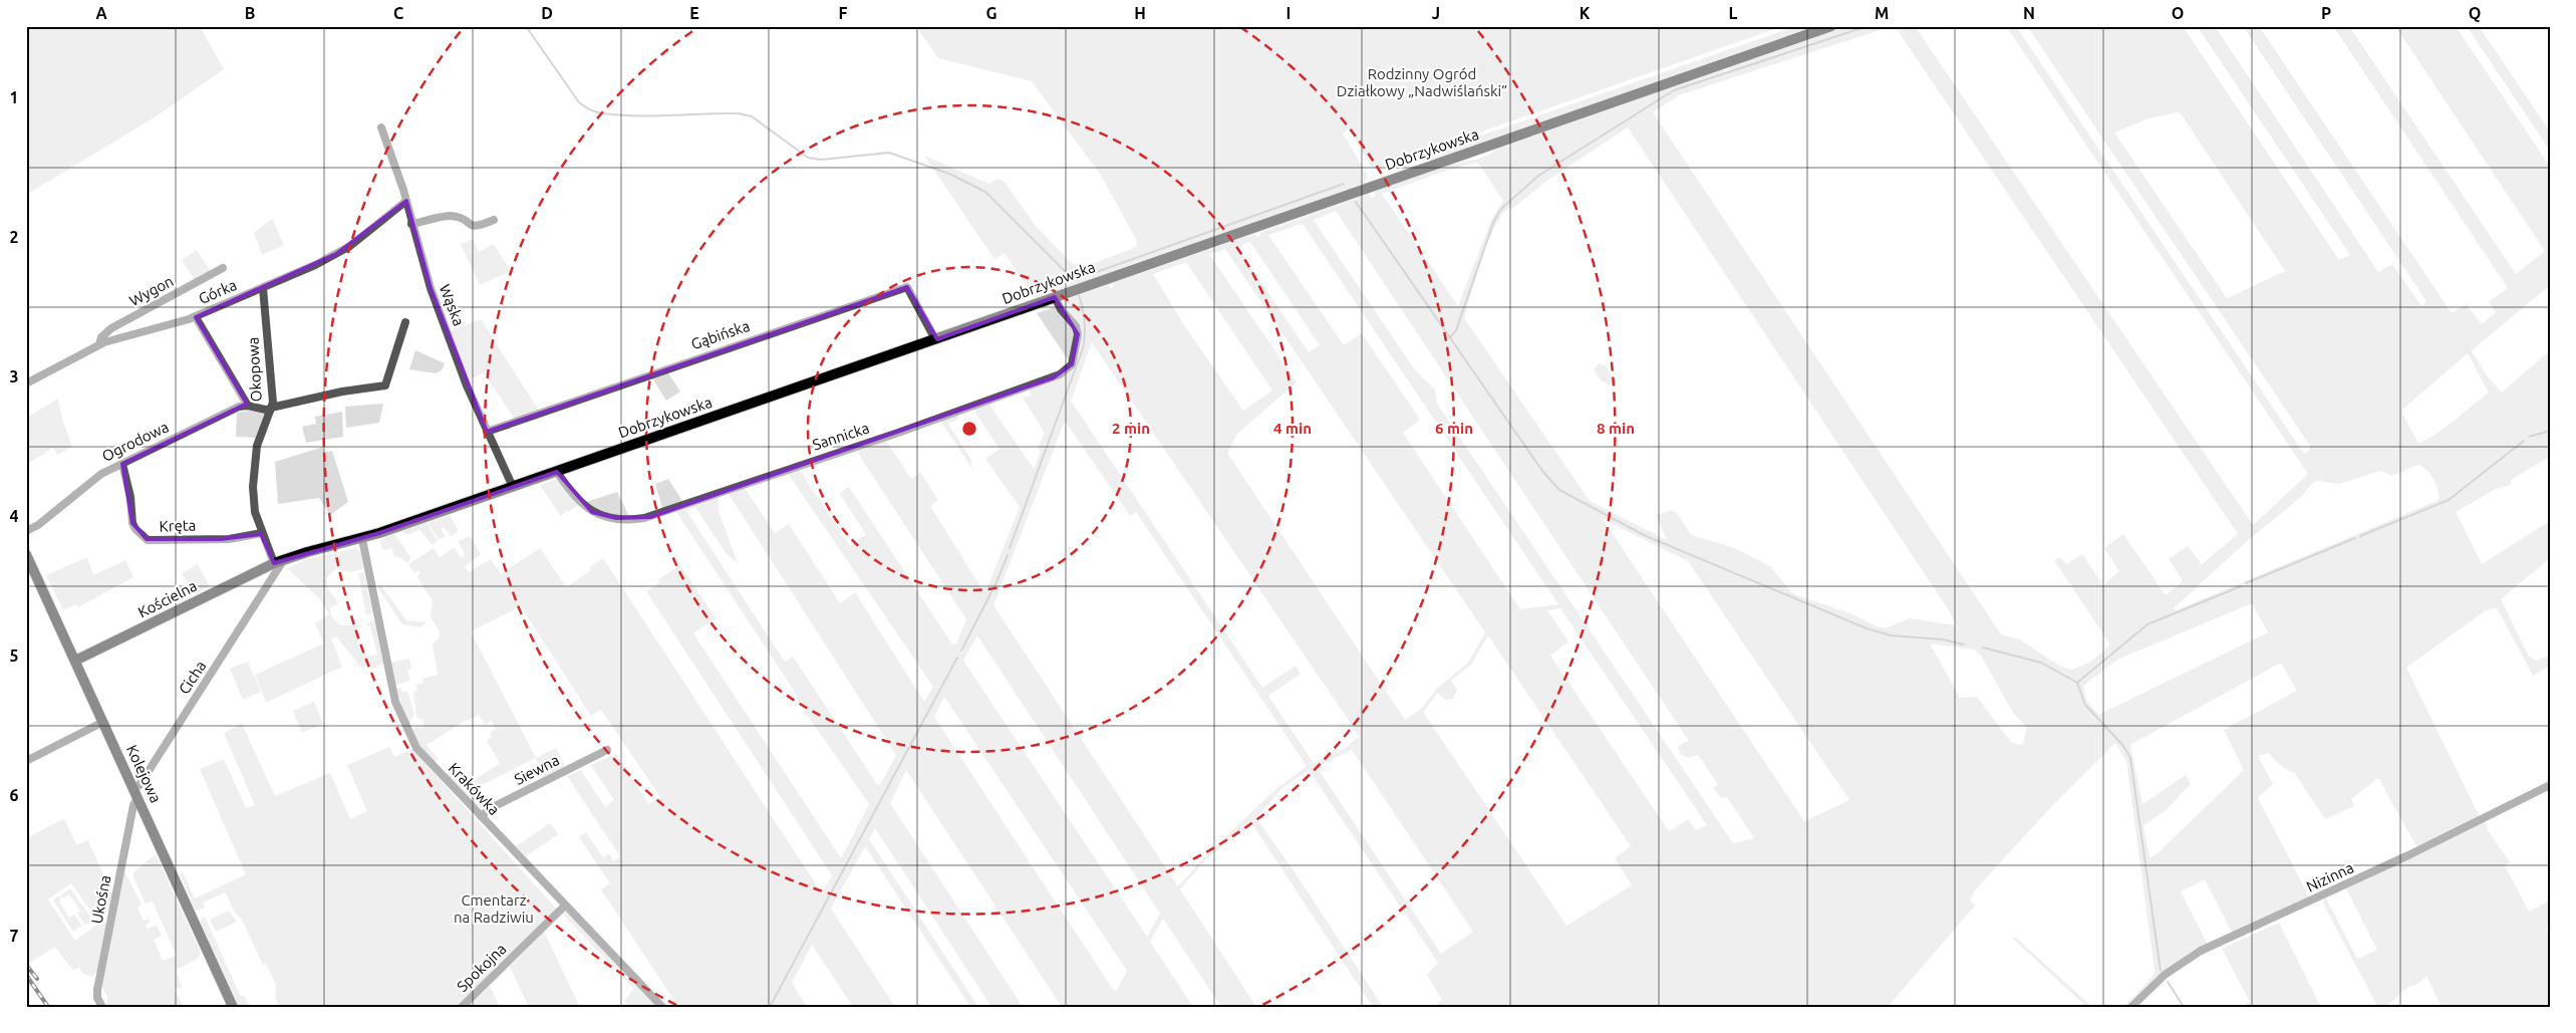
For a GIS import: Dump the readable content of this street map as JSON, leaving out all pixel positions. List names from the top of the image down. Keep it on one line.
{"streets":{"main road":["Dobrzykowska","Kościelna","Kolejowa"],"street":["Wygon","Górka","Wąska","Gąbińska","Okopowa","Sannicka","Ogrodowa","Kręta","Cicha","Siewna","Krakówka","Nizinna","Ukośna","Spokojna"]},"crossings":[["Dobrzykowska","Wąska"],["Dobrzykowska","Gąbińska"],["Dobrzykowska","Okopowa"],["Dobrzykowska","Sannicka"],["Dobrzykowska","Kościelna"],["Dobrzykowska","Cicha"],["Dobrzykowska","Krakówka"],["Wygon","Górka"],["Górka","Wąska"],["Górka","Okopowa"],["Wąska","Gąbińska"],["Okopowa","Kręta"],["Okopowa","Kościelna"],["Okopowa","Cicha"],["Ogrodowa","Kręta"],["Kościelna","Cicha"],["Kościelna","Kolejowa"],["Cicha","Kolejowa"],["Siewna","Krakówka"],["Kolejowa","Ukośna"],["Krakówka","Spokojna"]],"parks":["Rodzinny Ogród Działkowy „Nadwiślański”","Cmentarz na Radziwiu"],"grid":{"columns":["A","B","C","D","E","F","G","H","I","J","K","L","M","N","O","P","Q"],"rows":["1","2","3","4","5","6","7"]},"rings":["2 min","4 min","6 min","8 min"]}
